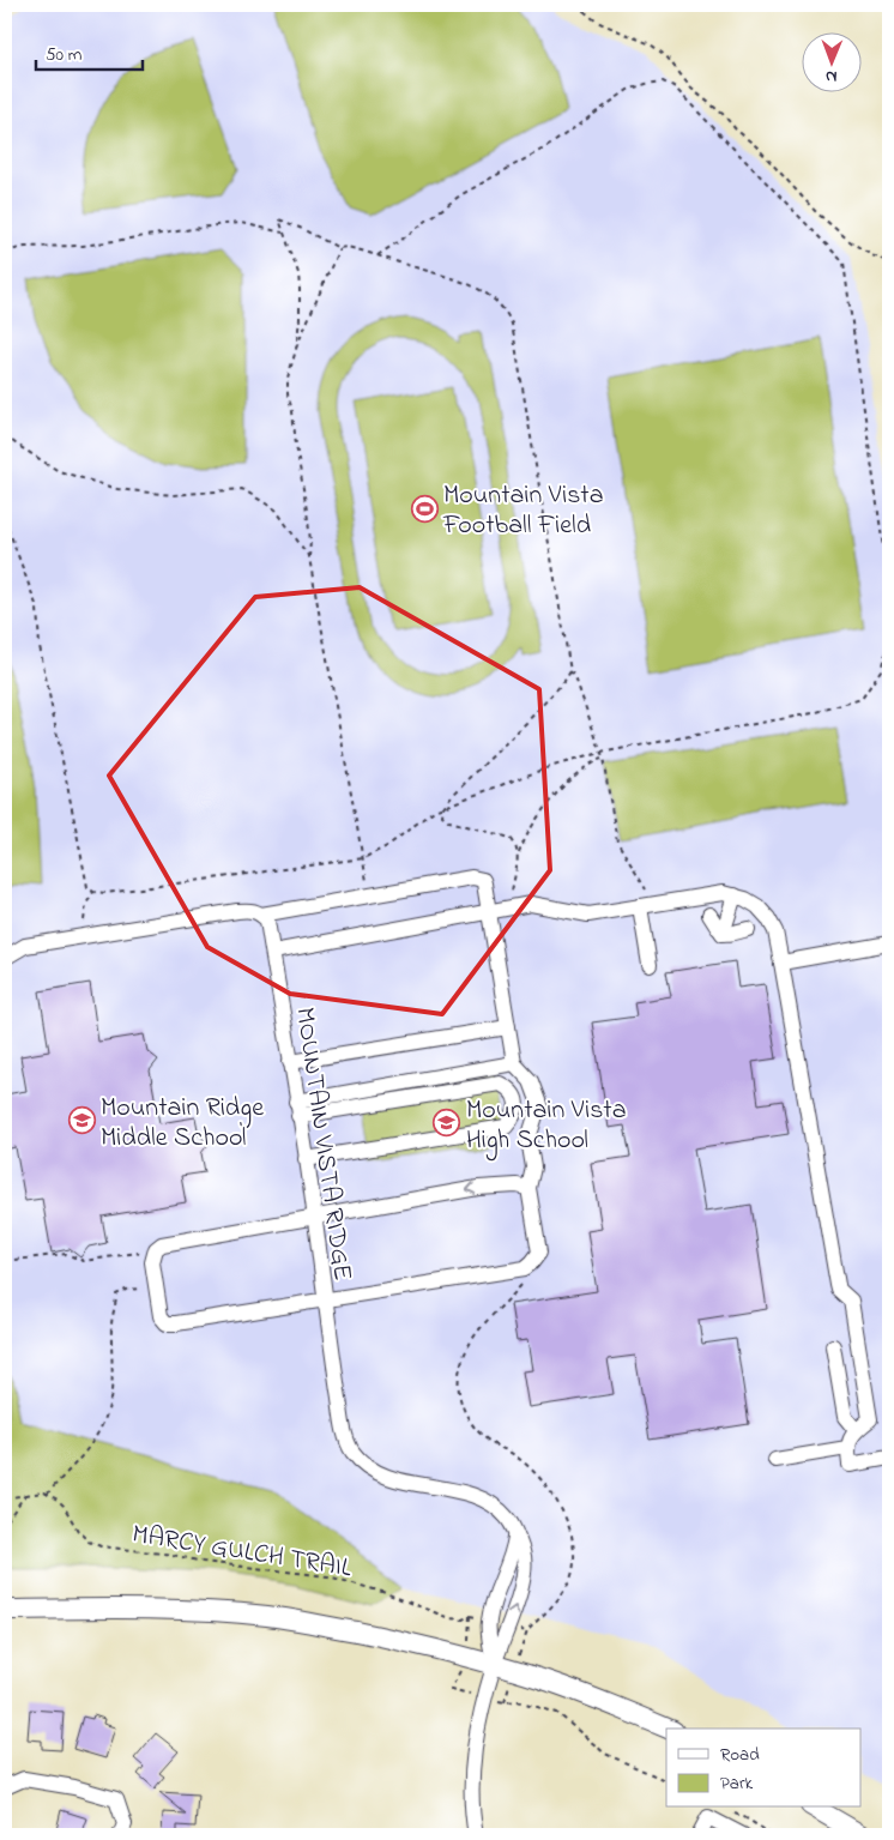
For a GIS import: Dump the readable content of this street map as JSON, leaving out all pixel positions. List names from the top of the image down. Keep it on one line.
{"streets":{"street":["MOUNTAIN VISTA RIDGE"],"path":["MARCY GULCH TRAIL"]},"places":{"sports":["Mountain Vista Football Field"],"school or university":["Mountain Ridge Middle School","Mountain Vista High School"]},"legend":["Road","Park"],"scale_bar":"50 m","north":"bottom"}
